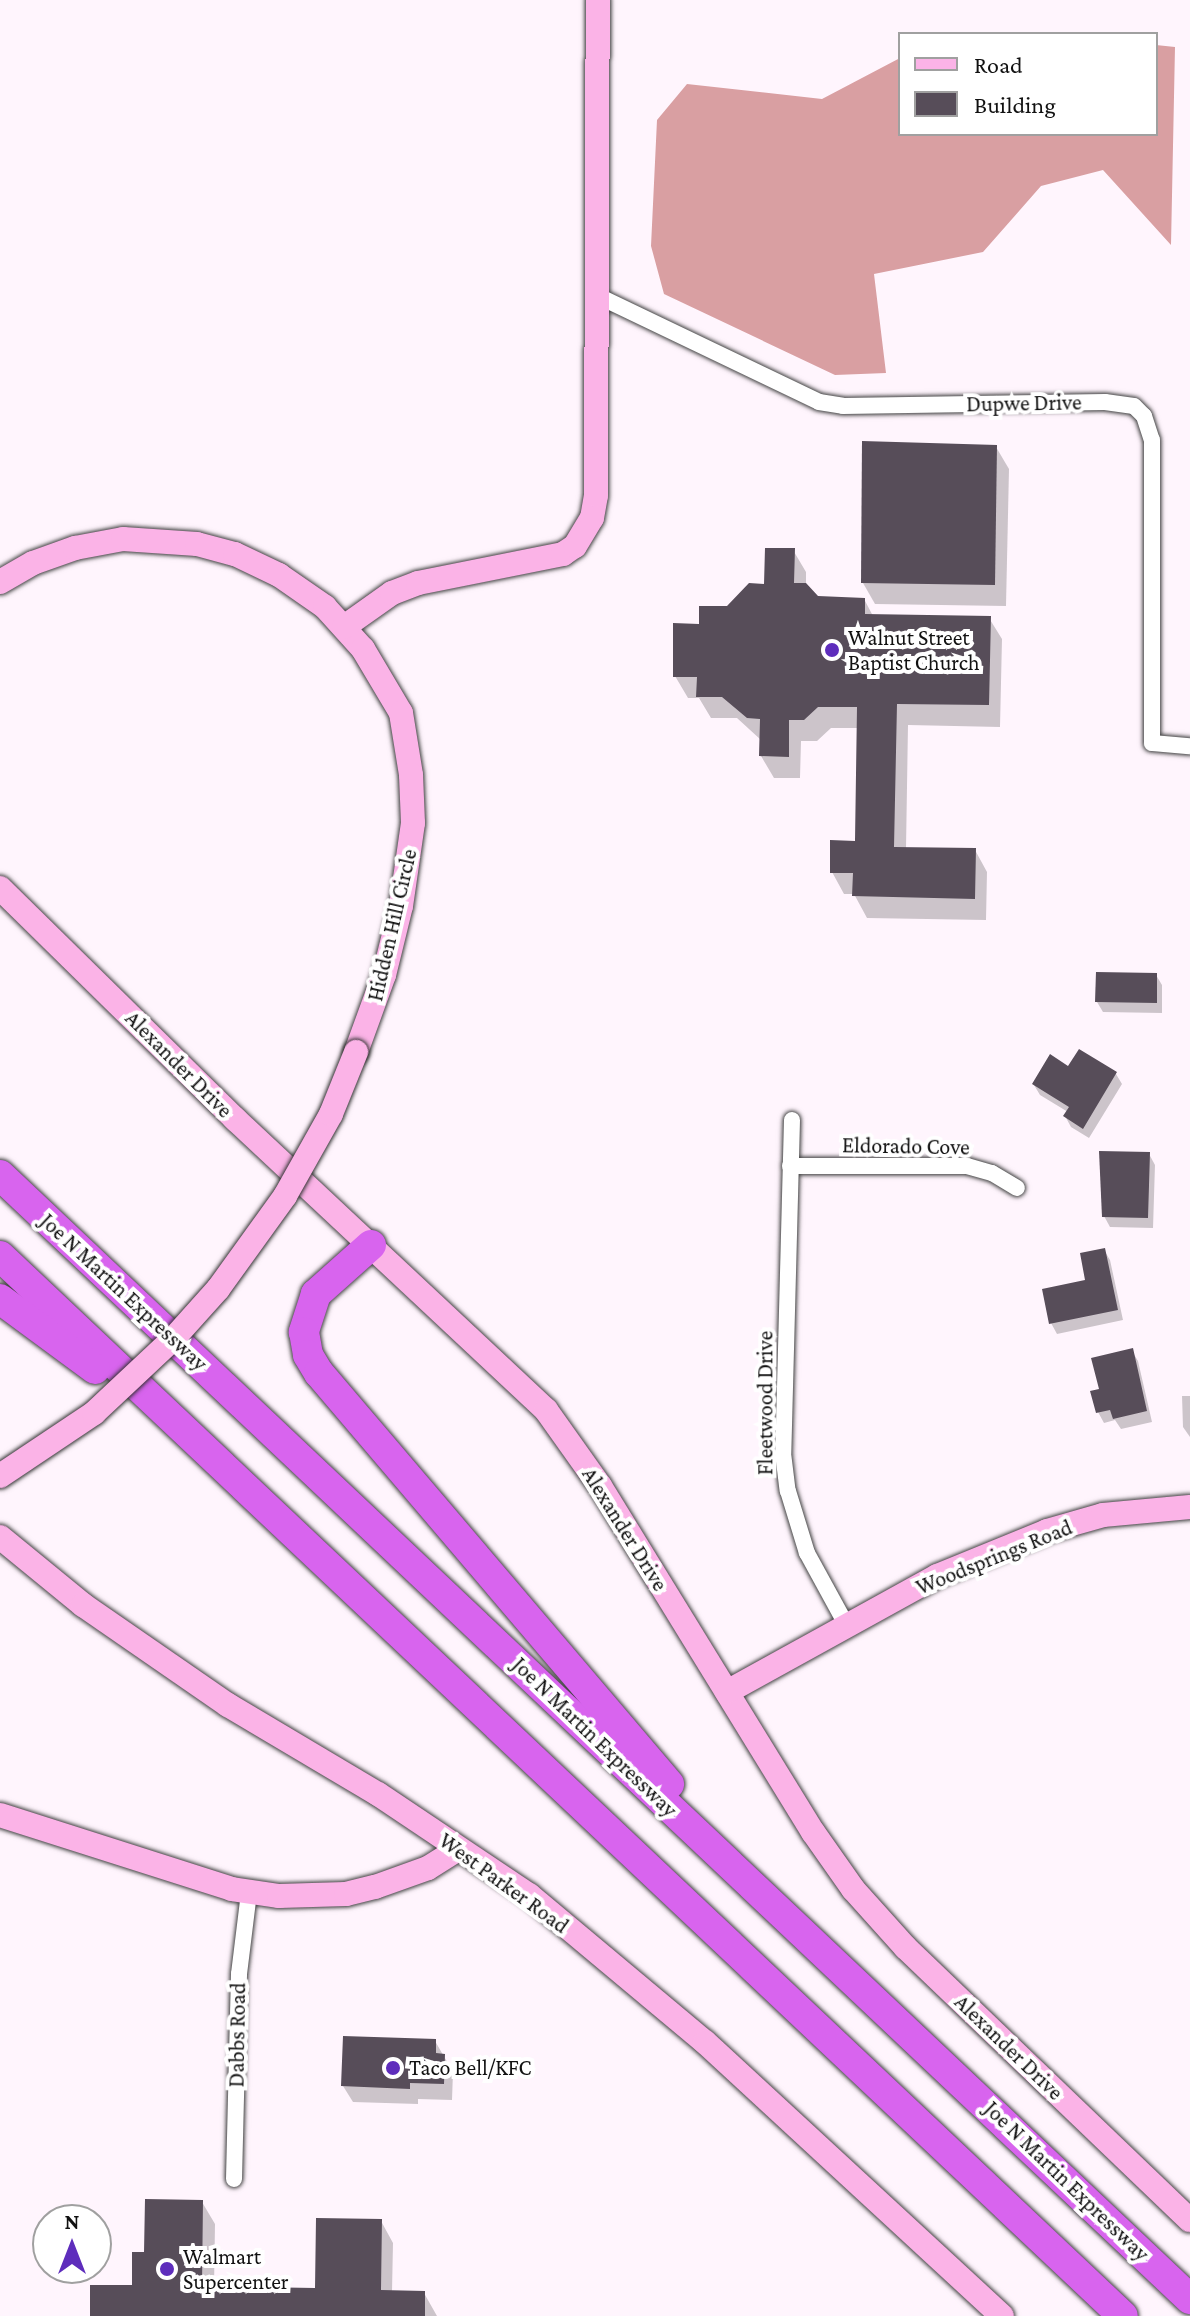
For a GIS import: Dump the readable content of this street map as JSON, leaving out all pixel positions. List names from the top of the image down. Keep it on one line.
{"streets":{"highway":["Joe N Martin Expressway"],"street":["Dupwe Drive","Hidden Hill Circle","Alexander Drive","Eldorado Cove","Fleetwood Drive","Woodsprings Road","West Parker Road","Dabbs Road"]},"crossings":[["Alexander Drive","Woodsprings Road"],["Eldorado Cove","Fleetwood Drive"],["Fleetwood Drive","Woodsprings Road"]],"places":["Walnut Street Baptist Church","Taco Bell/KFC","Walmart Supercenter"],"legend":["Road","Building"],"north":"top"}
